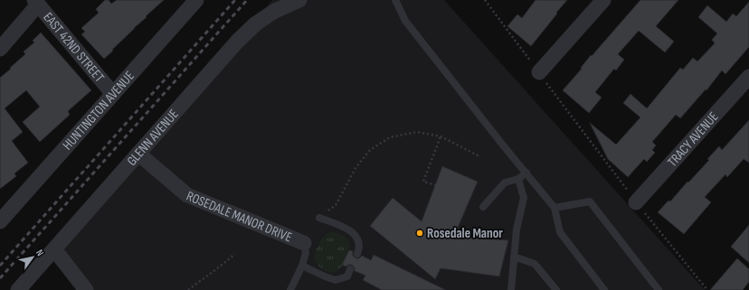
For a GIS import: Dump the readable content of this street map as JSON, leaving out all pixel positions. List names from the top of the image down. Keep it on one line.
{"streets":{"street":["EAST 42ND STREET","HUNTINGTON AVENUE","GLENN AVENUE","TRACY AVENUE","ROSEDALE MANOR DRIVE"]},"crossings":[["EAST 42ND STREET","HUNTINGTON AVENUE"],["GLENN AVENUE","ROSEDALE MANOR DRIVE"]],"places":["Rosedale Manor"],"north":"top right"}
